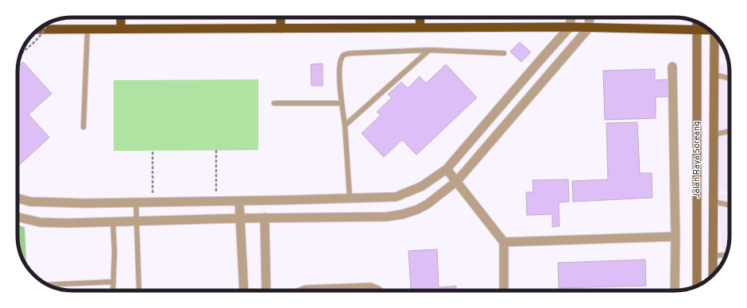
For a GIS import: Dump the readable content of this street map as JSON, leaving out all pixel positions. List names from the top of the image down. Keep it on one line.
{"streets":{"main road":["Jalan Raya Soreang"]}}
